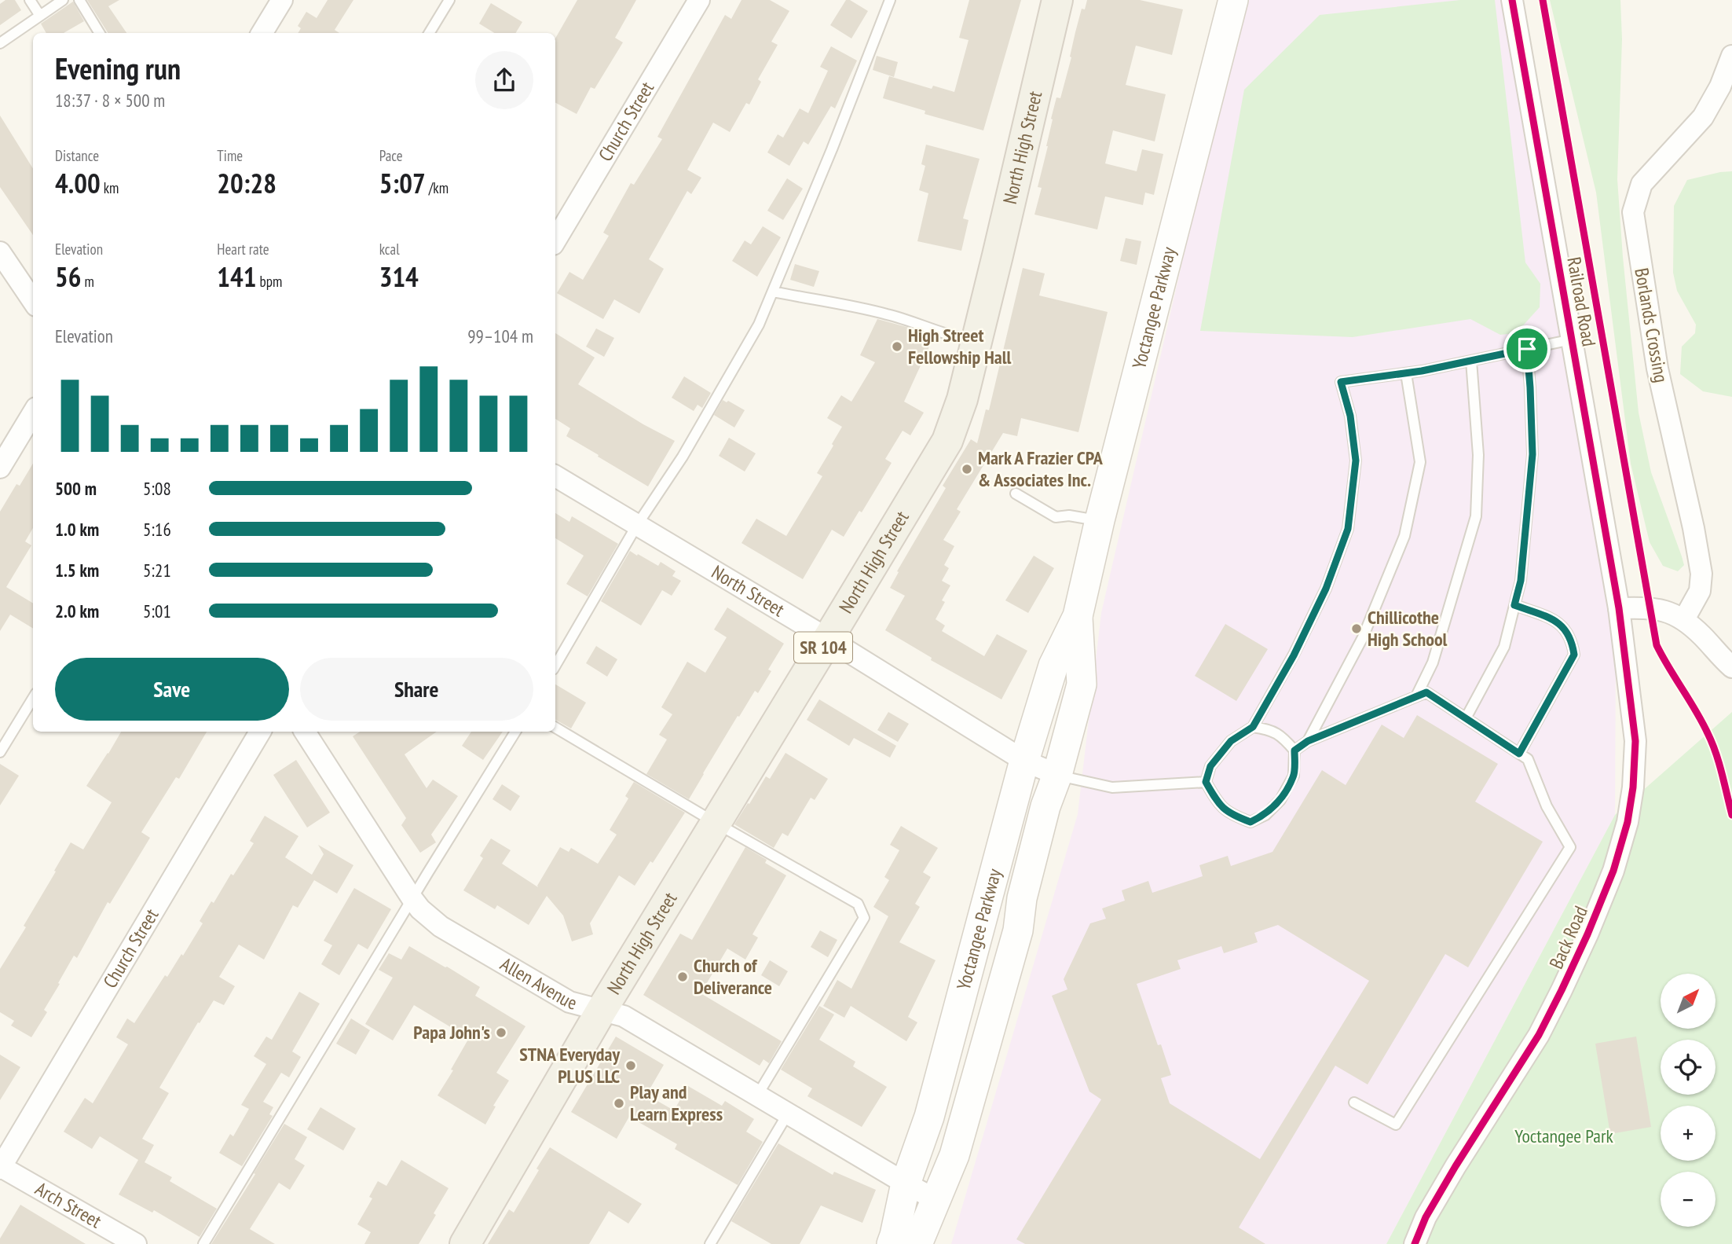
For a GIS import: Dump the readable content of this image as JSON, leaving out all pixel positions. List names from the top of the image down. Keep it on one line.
{"streets":{"main road":["North High Street","SR 104"],"street":["Church Street","Railroad Road","Yoctangee Parkway","Borlands Crossing","North Street","Back Road","Allen Avenue","Arch Street"]},"crossings":[["Church Street","Arch Street"],["North High Street","North Street"],["North High Street","Allen Avenue"],["Railroad Road","Back Road"],["Yoctangee Parkway","North Street"],["Yoctangee Parkway","Allen Avenue"]],"parks":["Yoctangee Park"],"places":["High Street Fellowship Hall","Mark A Frazier CPA & Associates Inc.","Chillicothe High School","Church of Deliverance","Papa John's","STNA Everyday PLUS LLC","Play and Learn Express"],"north":"top right","page":{"heading":["Evening run","18:37 · 8 × 500 m"],"stats":[["Distance","4.00 km"],["Time","20:28"],["Pace","5:07 /km"],["Elevation","56 m"],["Heart rate","141 bpm"],["kcal","314"]],"chart":["Elevation","99–104 m"],"list":[{"name":"500 m","note":"5:08"},{"name":"1.0 km","note":"5:16"},{"name":"1.5 km","note":"5:21"},{"name":"2.0 km","note":"5:01"}],"buttons":["Save","Share"],"map_buttons":["+","−"]}}
